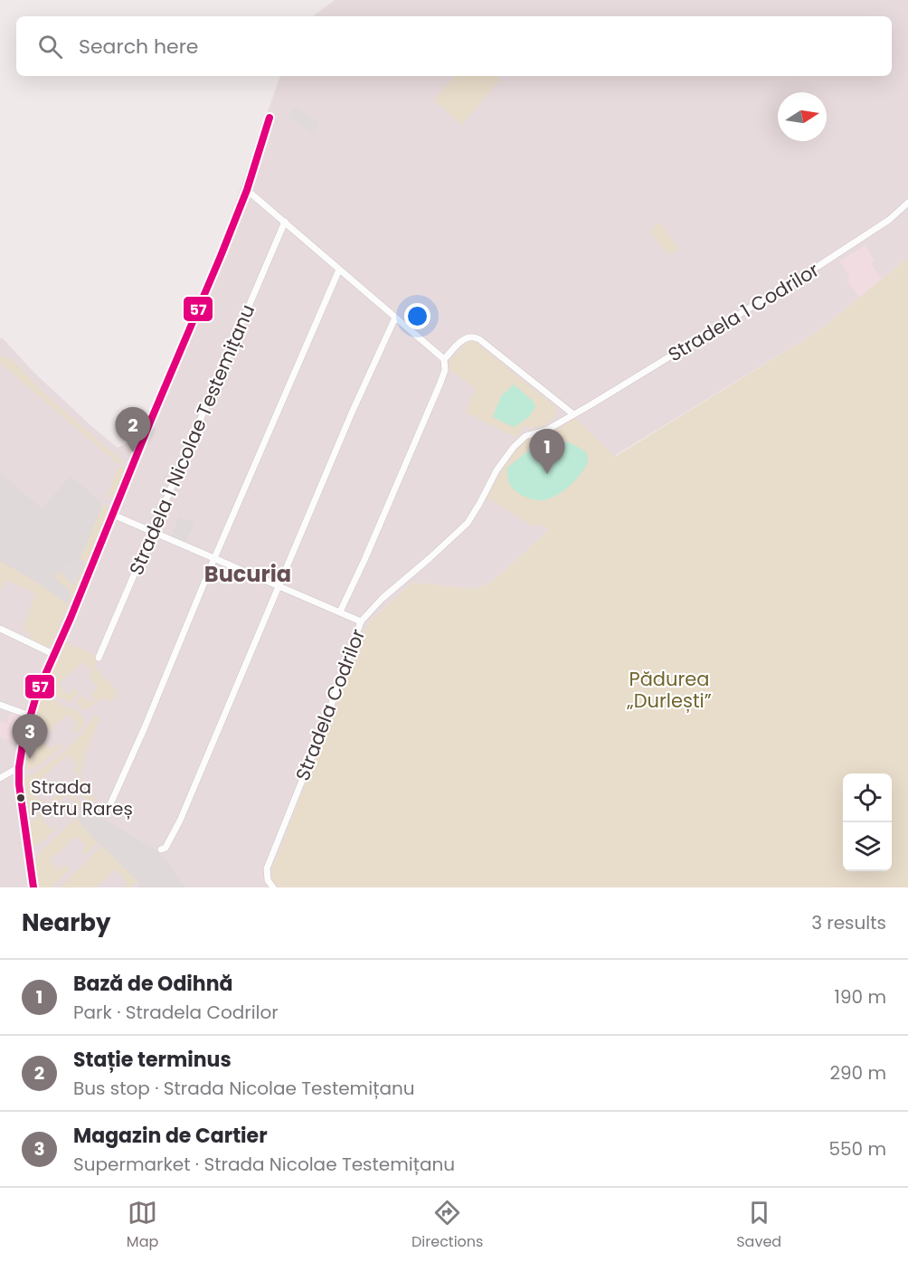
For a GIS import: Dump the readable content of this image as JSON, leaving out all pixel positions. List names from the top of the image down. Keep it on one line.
{"streets":{"street":["Stradela 1 Codrilor","Stradela 1 Nicolae Testemițanu","Stradela Codrilor"]},"crossings":[["Stradela 1 Codrilor","Stradela Codrilor"]],"districts":["Bucuria"],"parks":["Pădurea „Durlești”"],"places":["Strada Petru Rareș"],"lines":["transit line 57"],"north":"right","page":{"search":"Search here","pins":["2","1","3"],"heading":["Nearby","3 results"],"list":[{"mark":"1","name":"Bază de Odihnă","note":"Park · Stradela Codrilor","value":"190 m"},{"mark":"2","name":"Stație terminus","note":"Bus stop · Strada Nicolae Testemițanu","value":"290 m"},{"mark":"3","name":"Magazin de Cartier","note":"Supermarket · Strada Nicolae Testemițanu","value":"550 m"}],"nav":["Map","Directions","Saved"]}}
